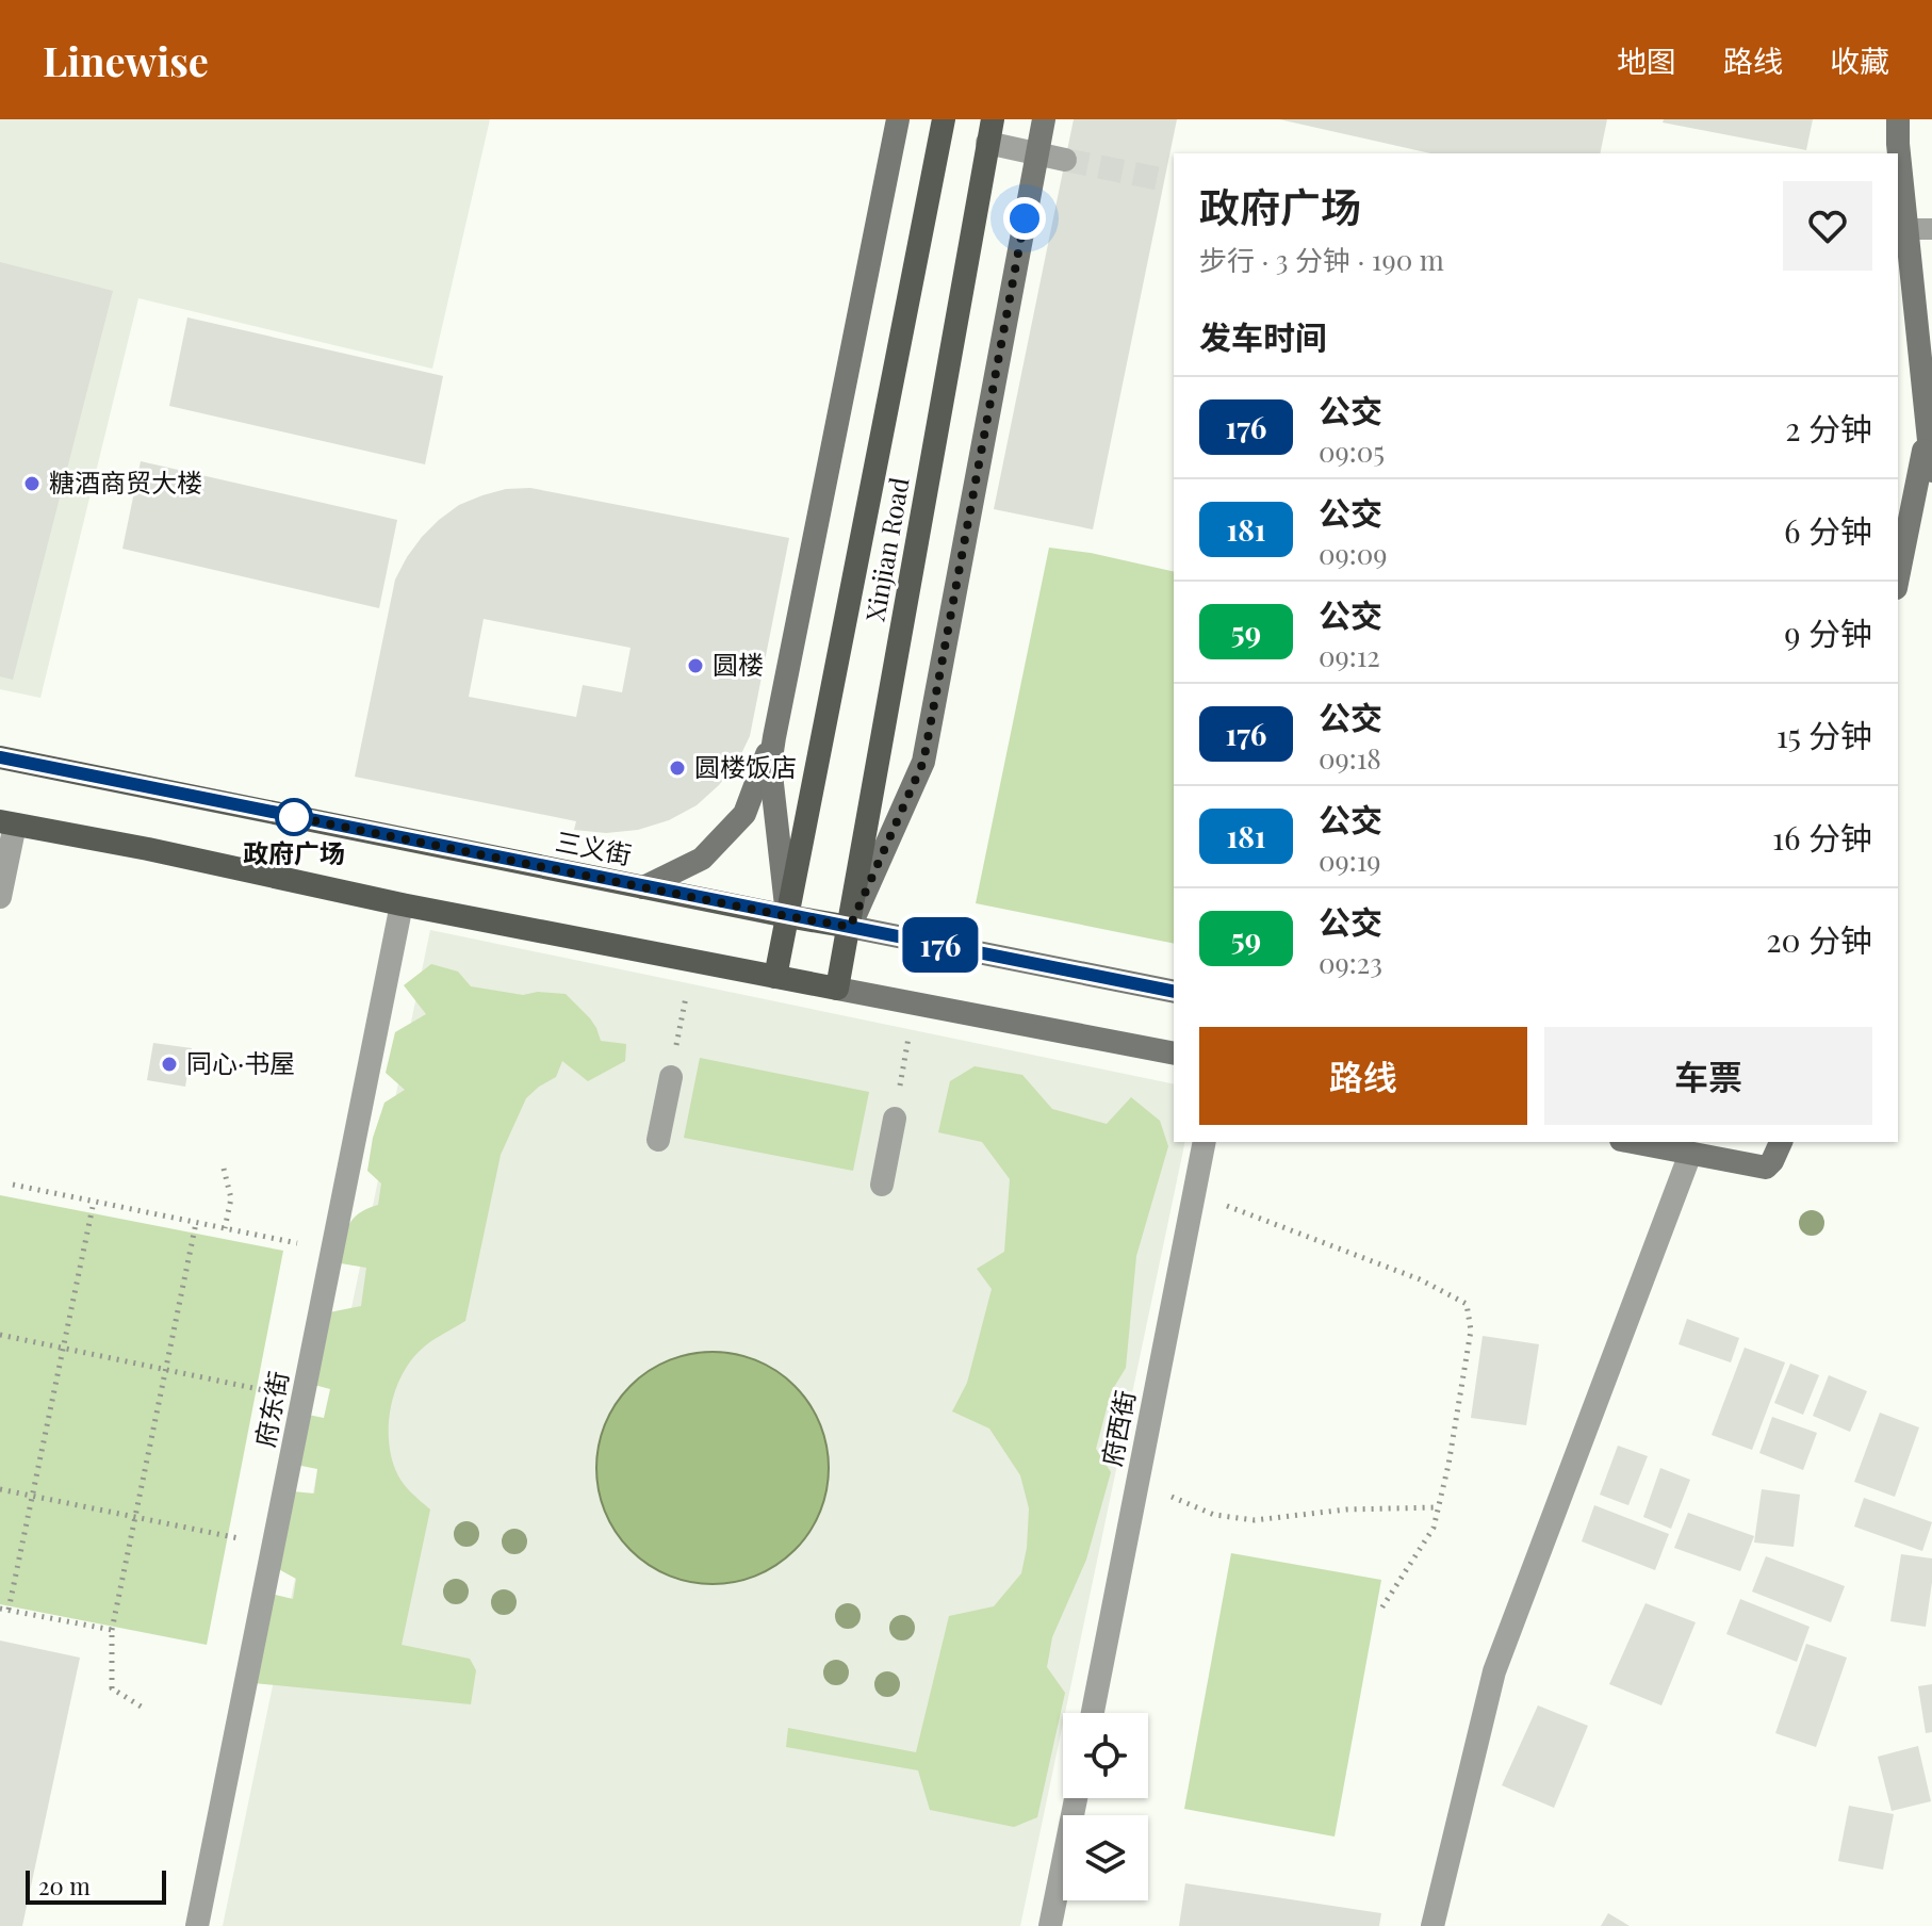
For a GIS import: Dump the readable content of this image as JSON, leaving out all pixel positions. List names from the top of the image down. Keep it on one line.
{"streets":{"main road":["Xinjian Road","三义街"],"street":["府东街","府西街"]},"crossings":[["Xinjian Road","三义街"]],"places":["糖酒商贸大楼","圆楼","圆楼饭店","政府广场","同心·书屋"],"lines":["bus line 176"],"scale_bar":"20 m","page":{"header":"Linewise","nav":["地图","路线","收藏"],"on_map":"176","heading":[["政府广场","步行 · 3 分钟 · 190 m"],"发车时间"],"list":[{"mark":"176","name":"公交","note":"09:05","value":"2 分钟"},{"mark":"181","name":"公交","note":"09:09","value":"6 分钟"},{"mark":"59","name":"公交","note":"09:12","value":"9 分钟"},{"mark":"176","name":"公交","note":"09:18","value":"15 分钟"},{"mark":"181","name":"公交","note":"09:19","value":"16 分钟"},{"mark":"59","name":"公交","note":"09:23","value":"20 分钟"}],"buttons":["路线","车票"],"scale":"20 m"}}
